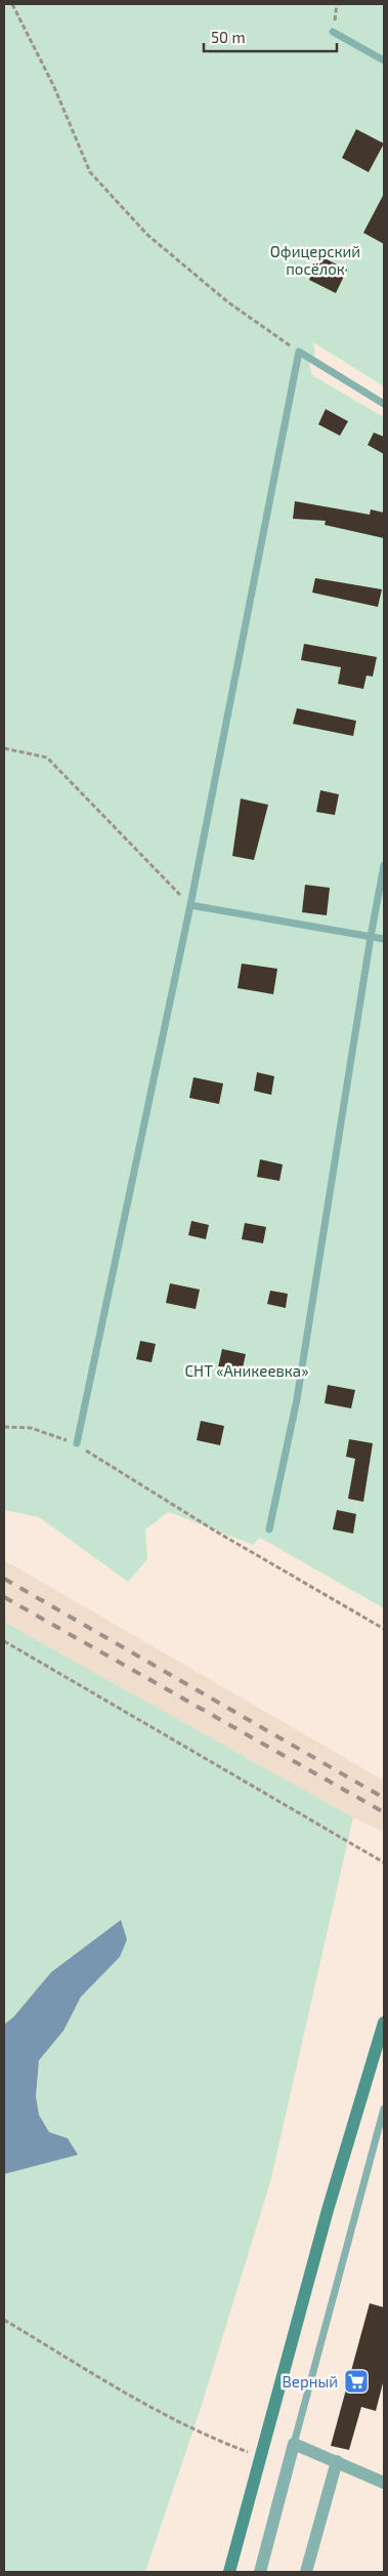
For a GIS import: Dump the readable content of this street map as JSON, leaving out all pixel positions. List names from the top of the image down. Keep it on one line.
{"parks":["Офицерский посёлок","СНТ «Аникеевка»"],"places":{"supermarket":["Верный"]},"scale_bar":"50 m"}
